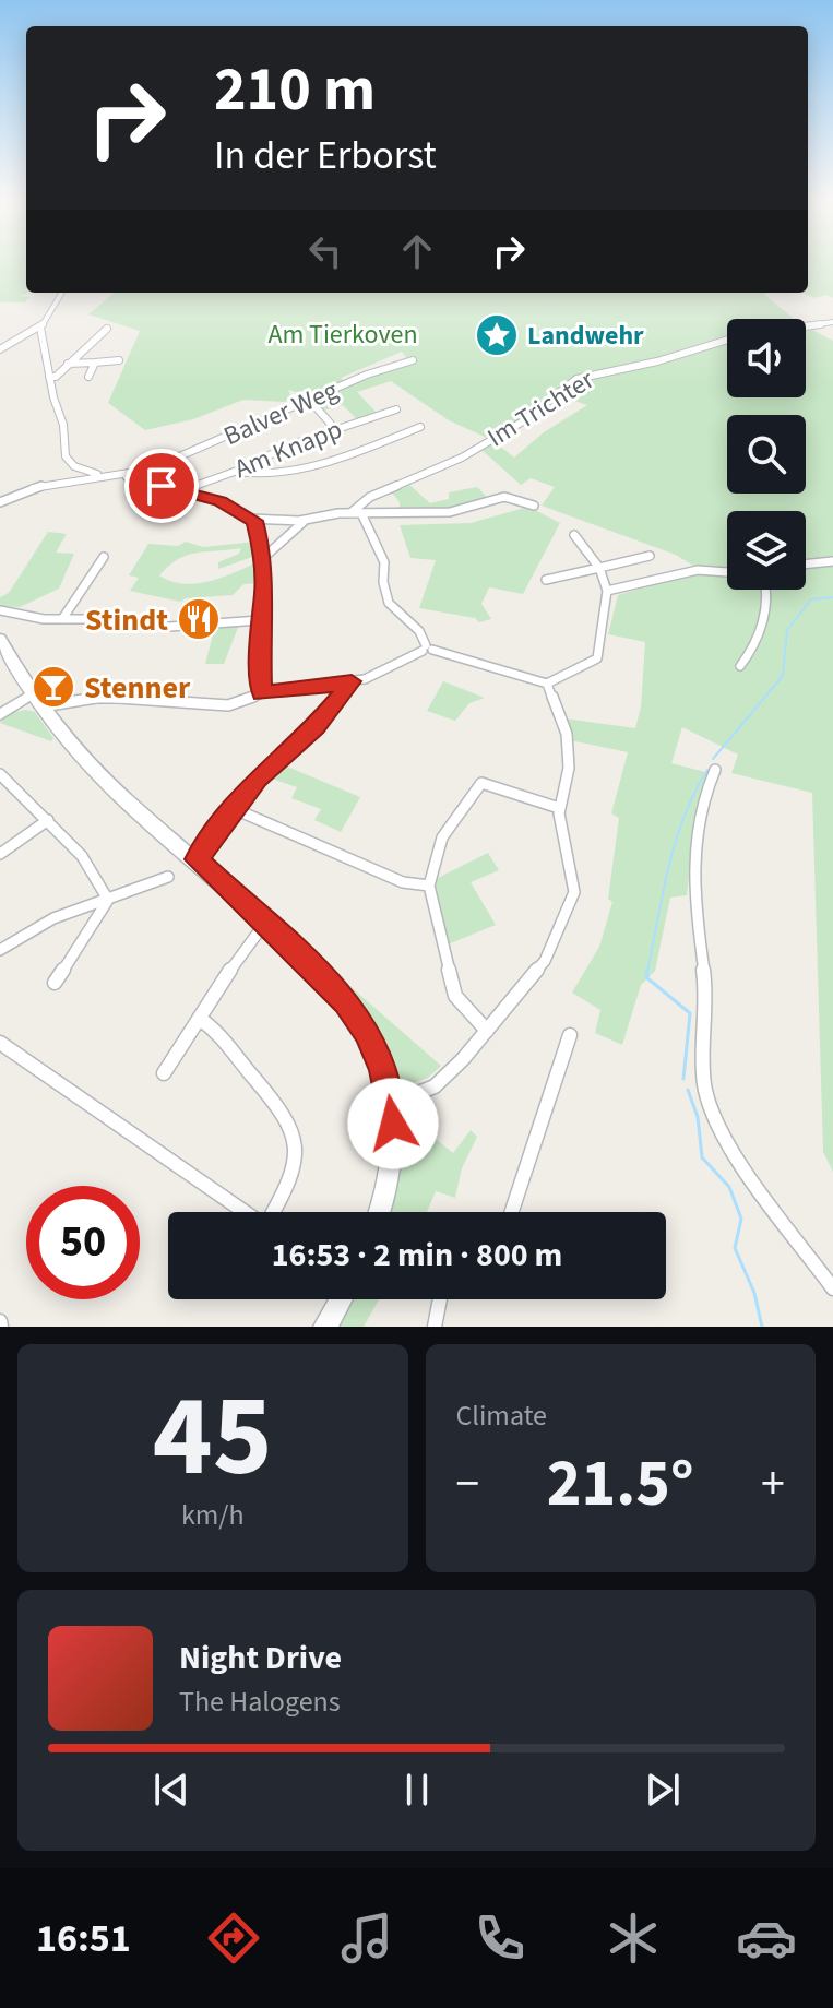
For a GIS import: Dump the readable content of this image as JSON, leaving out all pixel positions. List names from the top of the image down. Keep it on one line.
{"streets":{"street":["Im Trichter","Balver Weg","Am Knapp"]},"parks":["Am Tierkoven"],"places":{"place":["Landwehr"],"restaurant":["Stindt"],"bar":["Stenner"]},"page":{"turn":["210 m","In der Erborst"],"limit":"50","trip":"16:53 · 2 min · 800 m","tile":[["45","km/h"],"Climate"],"heat":["−","21.5°","+"],"song":["Night Drive","The Halogens"],"tabs":"16:51"}}
